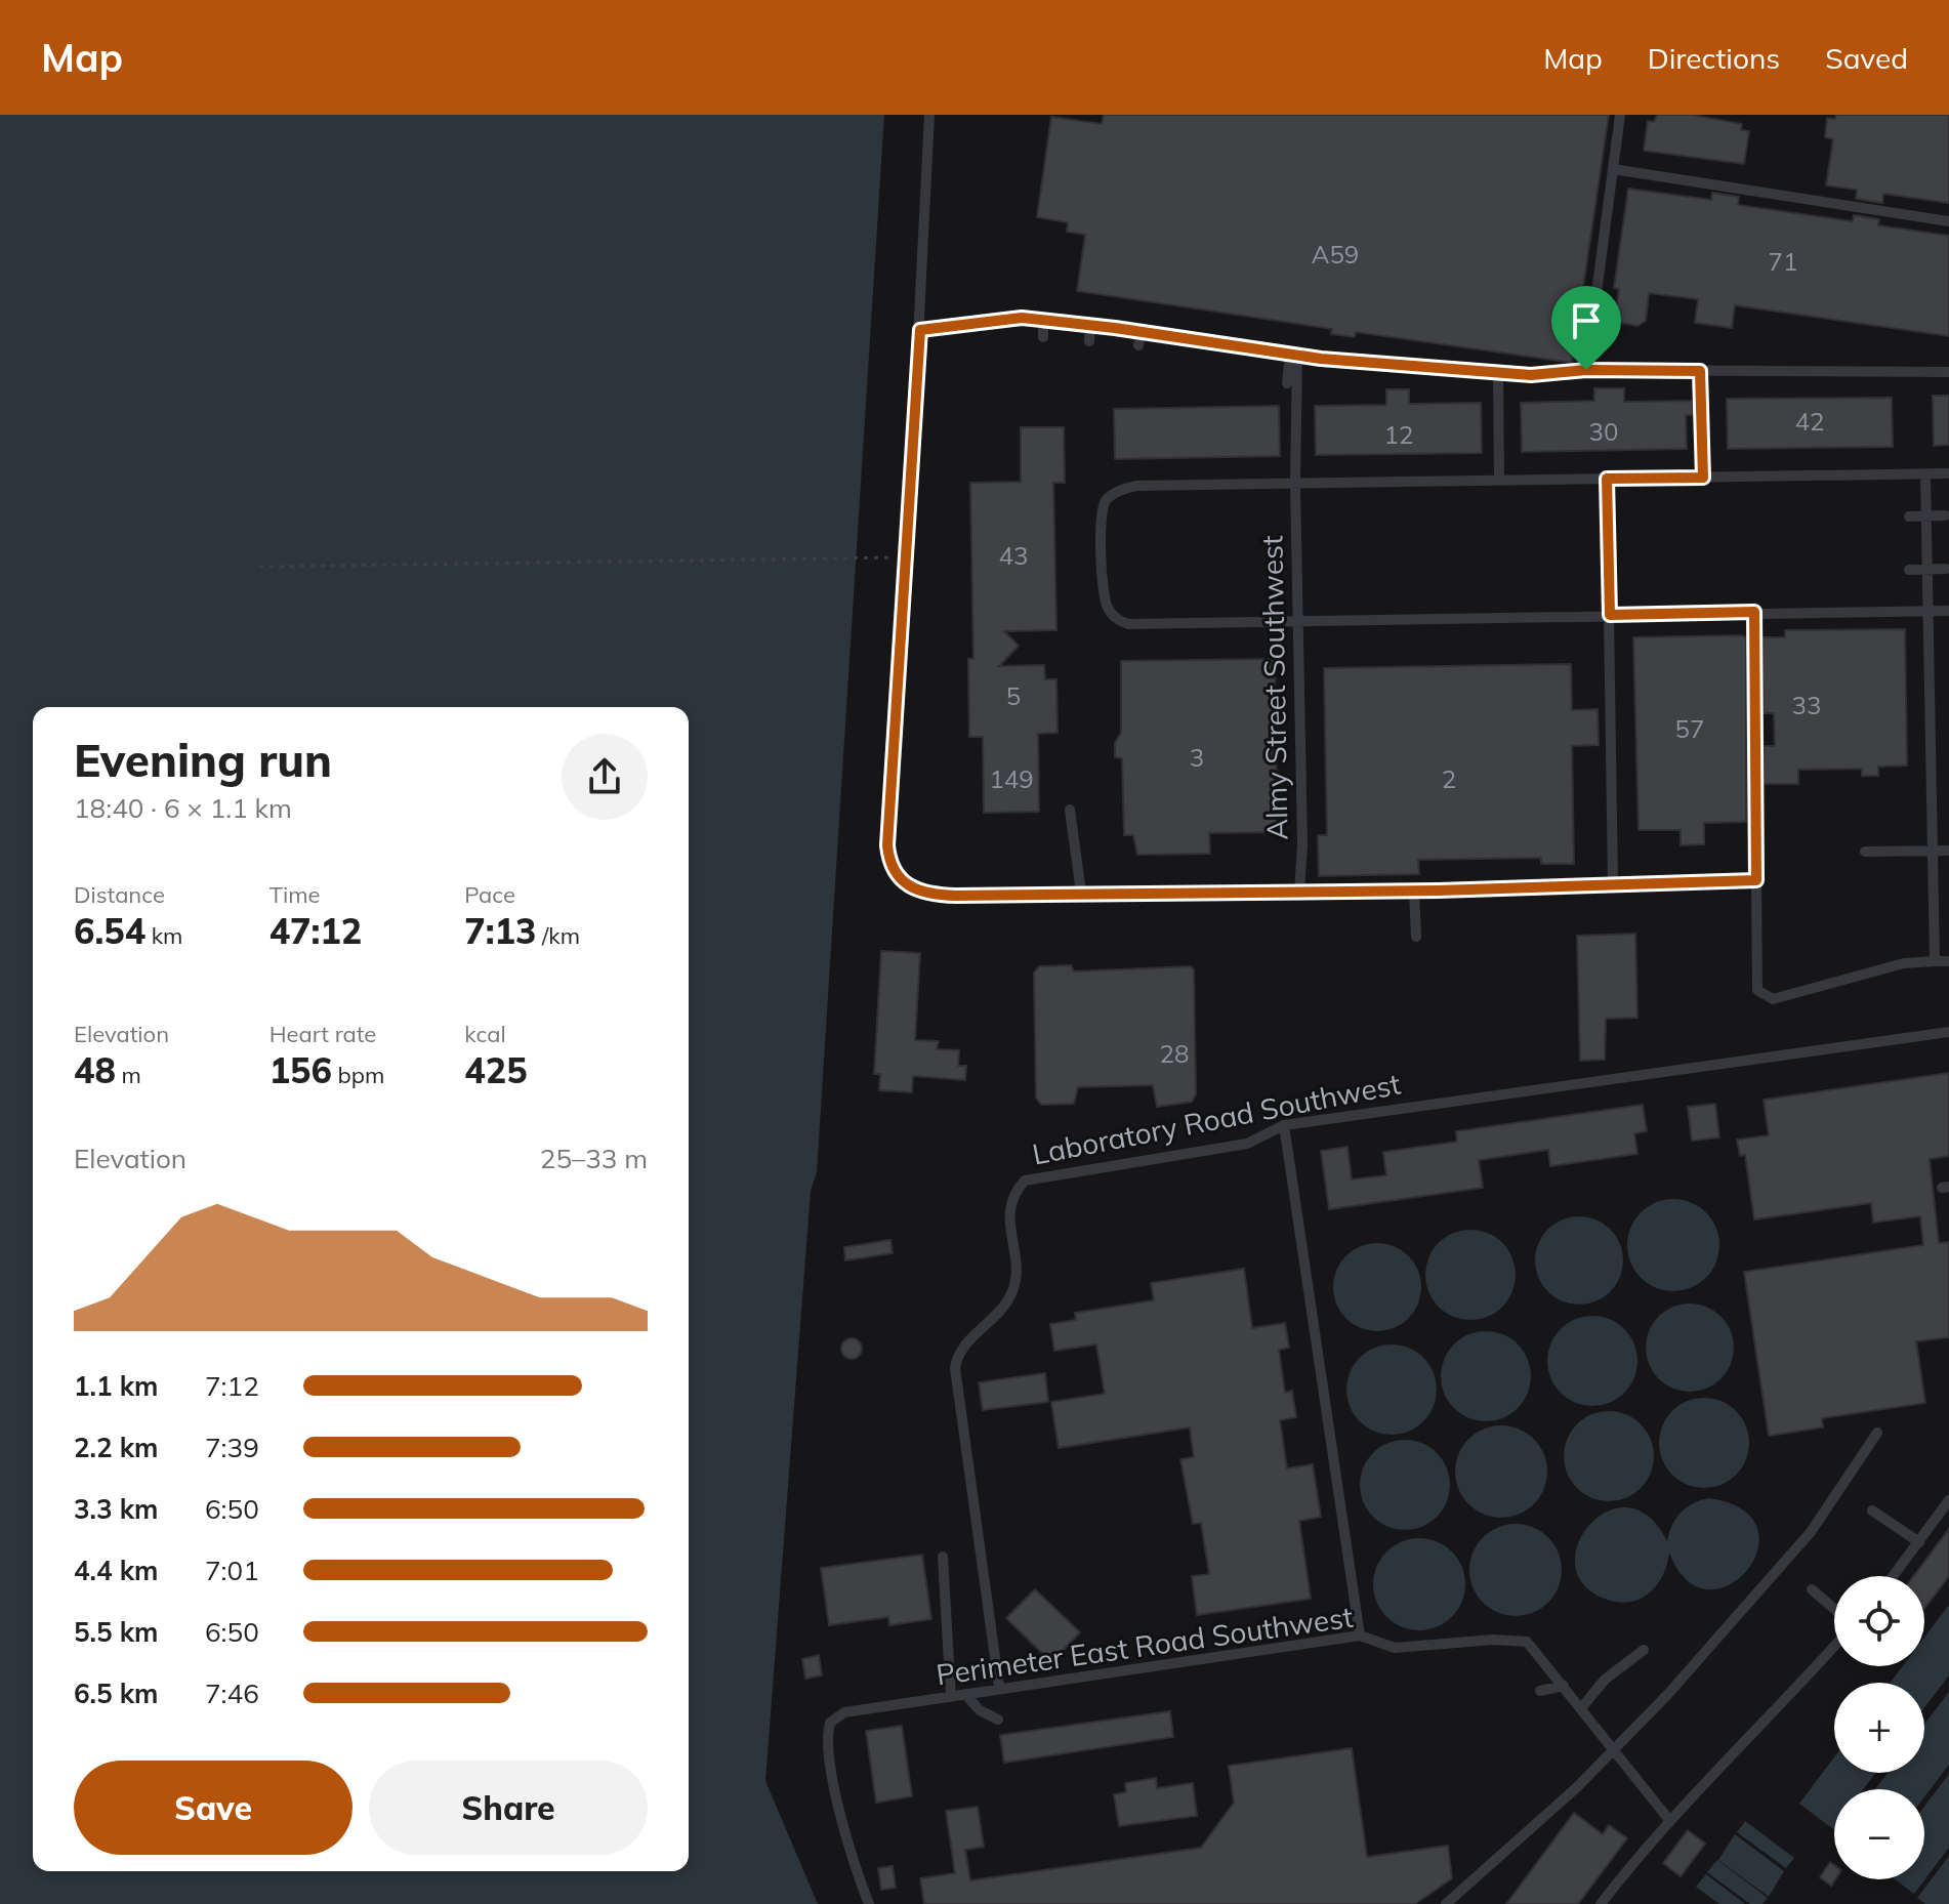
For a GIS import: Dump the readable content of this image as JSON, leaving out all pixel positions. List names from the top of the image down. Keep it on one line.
{"streets":{"lane":["Almy Street Southwest","Laboratory Road Southwest","Perimeter East Road Southwest"]},"crossings":[["Laboratory Road Southwest","Perimeter East Road Southwest"]],"house_numbers":["A59","71","42","30","12","43","5","33","57","3","149","2","28"],"page":{"header":"Map","nav":["Map","Directions","Saved"],"heading":["Evening run","18:40 · 6 × 1.1 km"],"stats":[["Distance","6.54 km"],["Time","47:12"],["Pace","7:13 /km"],["Elevation","48 m"],["Heart rate","156 bpm"],["kcal","425"]],"chart":["Elevation","25–33 m"],"list":[{"name":"1.1 km","note":"7:12"},{"name":"2.2 km","note":"7:39"},{"name":"3.3 km","note":"6:50"},{"name":"4.4 km","note":"7:01"},{"name":"5.5 km","note":"6:50"},{"name":"6.5 km","note":"7:46"}],"map_buttons":["+","−"],"buttons":["Save","Share"]}}
